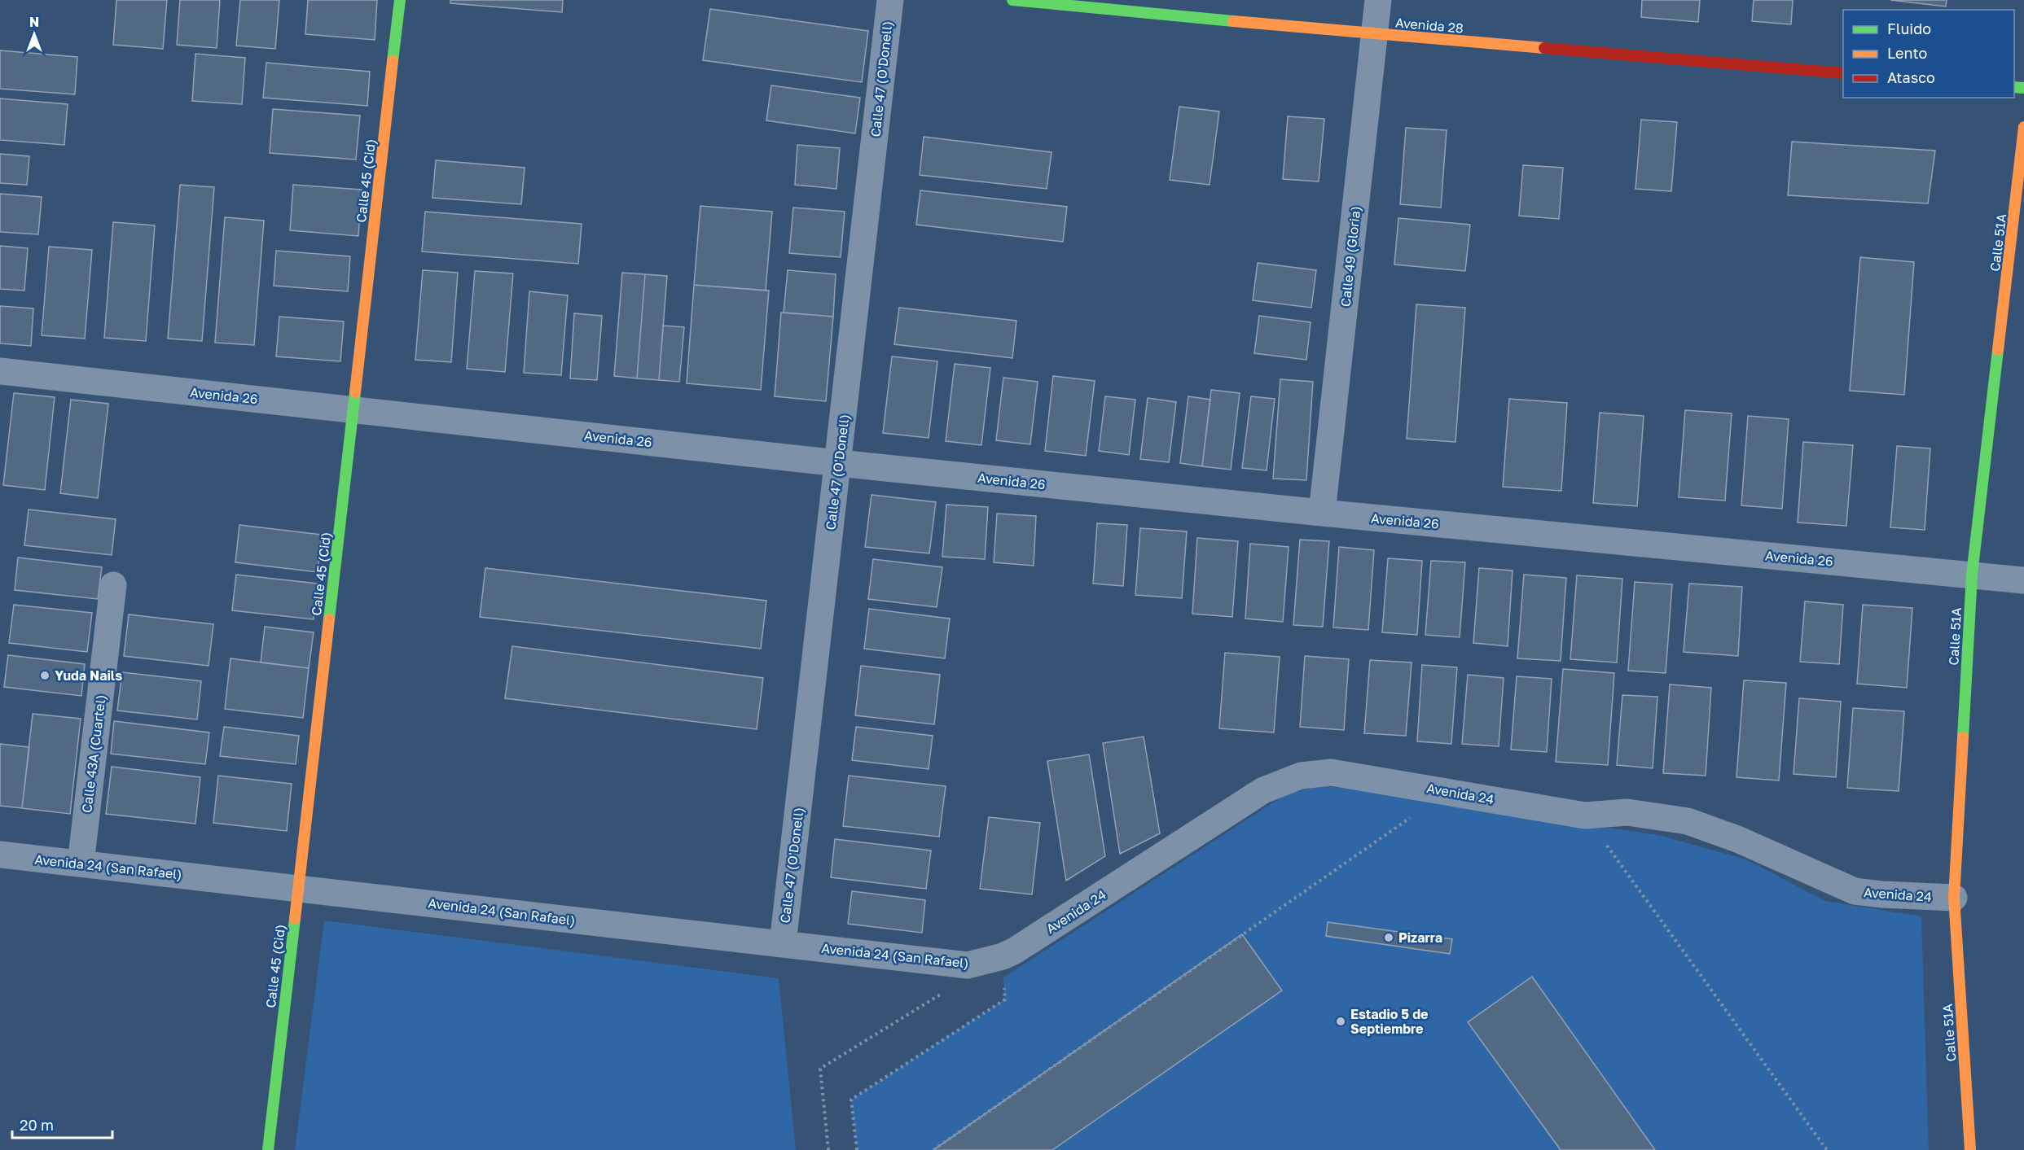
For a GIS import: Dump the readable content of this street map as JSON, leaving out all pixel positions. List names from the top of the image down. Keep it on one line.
{"streets":{"street":["Avenida 28","Calle 47 (O'Donell)","Calle 45 (Cid)","Calle 51A","Calle 49 (Gloria)","Avenida 26","Calle 43A (Cuartel)","Avenida 24","Avenida 24 (San Rafael)"]},"crossings":[["Avenida 28","Calle 49 (Gloria)"],["Calle 47 (O'Donell)","Avenida 26"],["Calle 47 (O'Donell)","Avenida 24 (San Rafael)"],["Calle 45 (Cid)","Avenida 26"],["Calle 45 (Cid)","Avenida 24 (San Rafael)"],["Calle 51A","Avenida 26"],["Calle 51A","Avenida 24"],["Calle 49 (Gloria)","Avenida 26"],["Calle 43A (Cuartel)","Avenida 24 (San Rafael)"],["Avenida 24","Avenida 24 (San Rafael)"]],"places":["Yuda Nails","Pizarra","Estadio 5 de Septiembre"],"legend":["Fluido","Lento","Atasco"],"scale_bar":"20 m","north":"top"}
